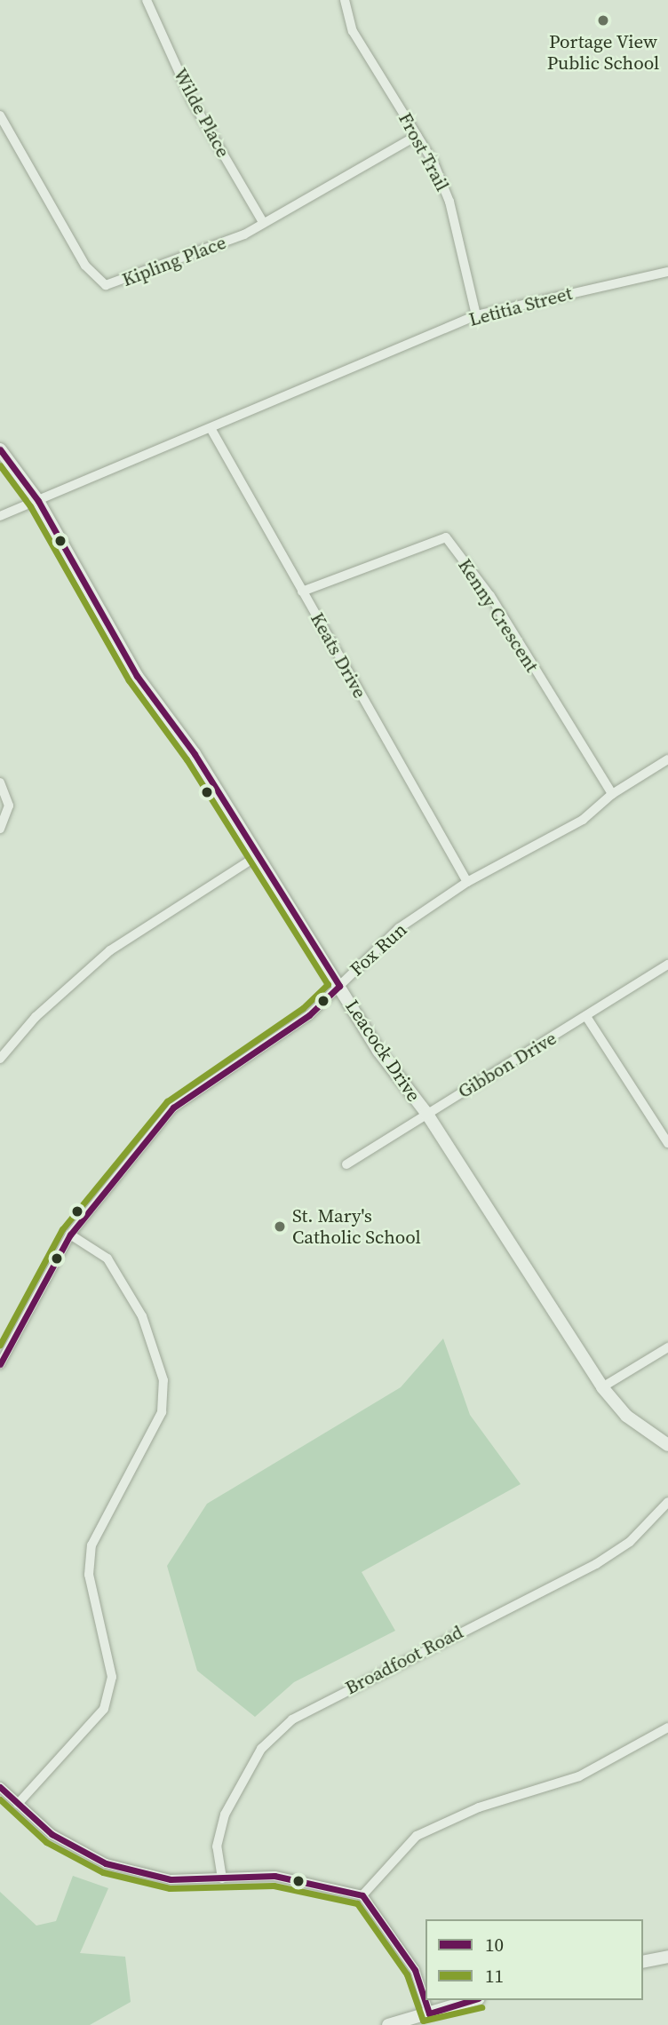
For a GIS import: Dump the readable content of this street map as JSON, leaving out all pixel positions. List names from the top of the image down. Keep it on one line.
{"streets":{"street":["Wilde Place","Frost Trail","Kipling Place","Letitia Street","Kenny Crescent","Keats Drive","Fox Run","Leacock Drive","Gibbon Drive","Broadfoot Road"]},"crossings":[["Wilde Place","Kipling Place"],["Frost Trail","Kipling Place"],["Frost Trail","Letitia Street"],["Letitia Street","Keats Drive"],["Letitia Street","Leacock Drive"],["Kenny Crescent","Keats Drive"],["Kenny Crescent","Fox Run"],["Keats Drive","Fox Run"],["Fox Run","Leacock Drive"],["Leacock Drive","Gibbon Drive"]],"places":["Portage View Public School","St. Mary's Catholic School"],"lines":["transit line 10","transit line 11"],"legend":["10","11"]}
